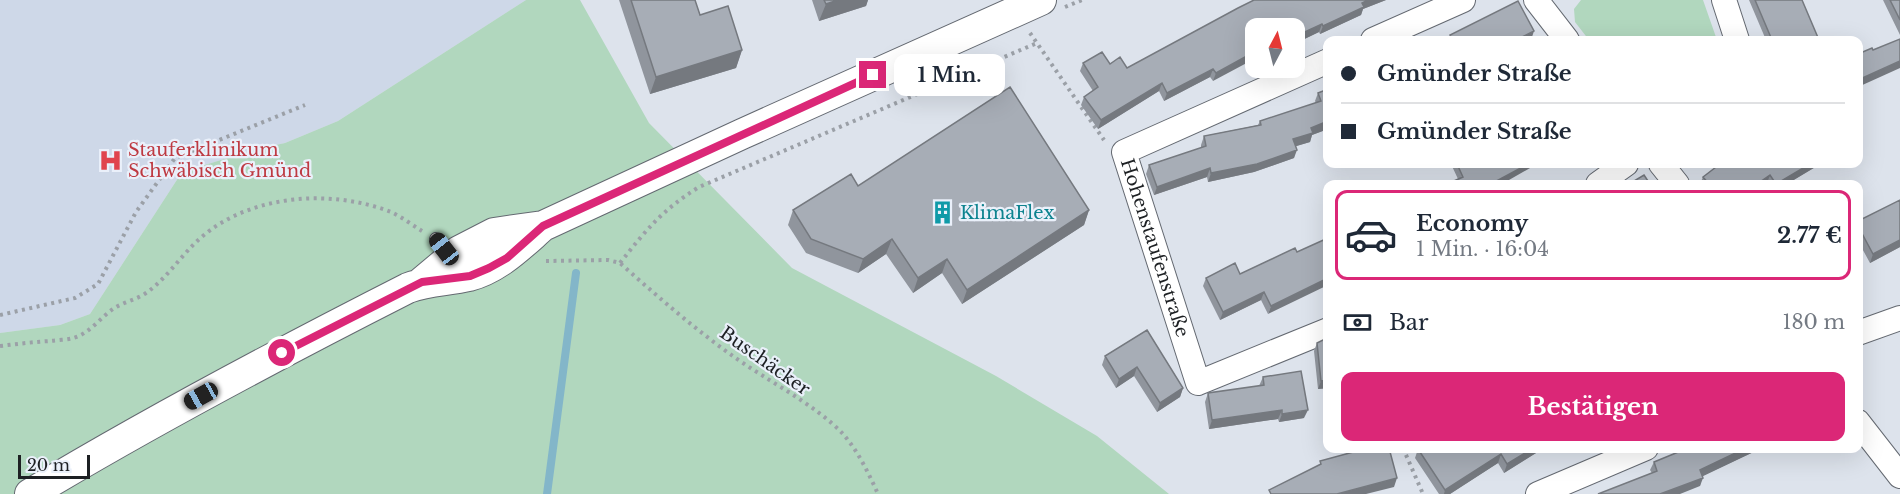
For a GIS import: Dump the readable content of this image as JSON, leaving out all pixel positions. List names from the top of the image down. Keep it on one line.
{"streets":{"street":["Hohenstaufenstraße"],"path":["Buschäcker"]},"places":{"hospital":["Stauferklinikum Schwäbisch Gmünd"],"building":["KlimaFlex"]},"scale_bar":"20 m","north":"top","page":{"banner":["Gmünder Straße","Gmünder Straße"],"bubble":"1 Min.","list":[{"name":"Economy","note":"1 Min. · 16:04","value":"2.77 €"}],"pay":["Bar","180 m"],"buttons":"Bestätigen","scale":"20 m"}}
